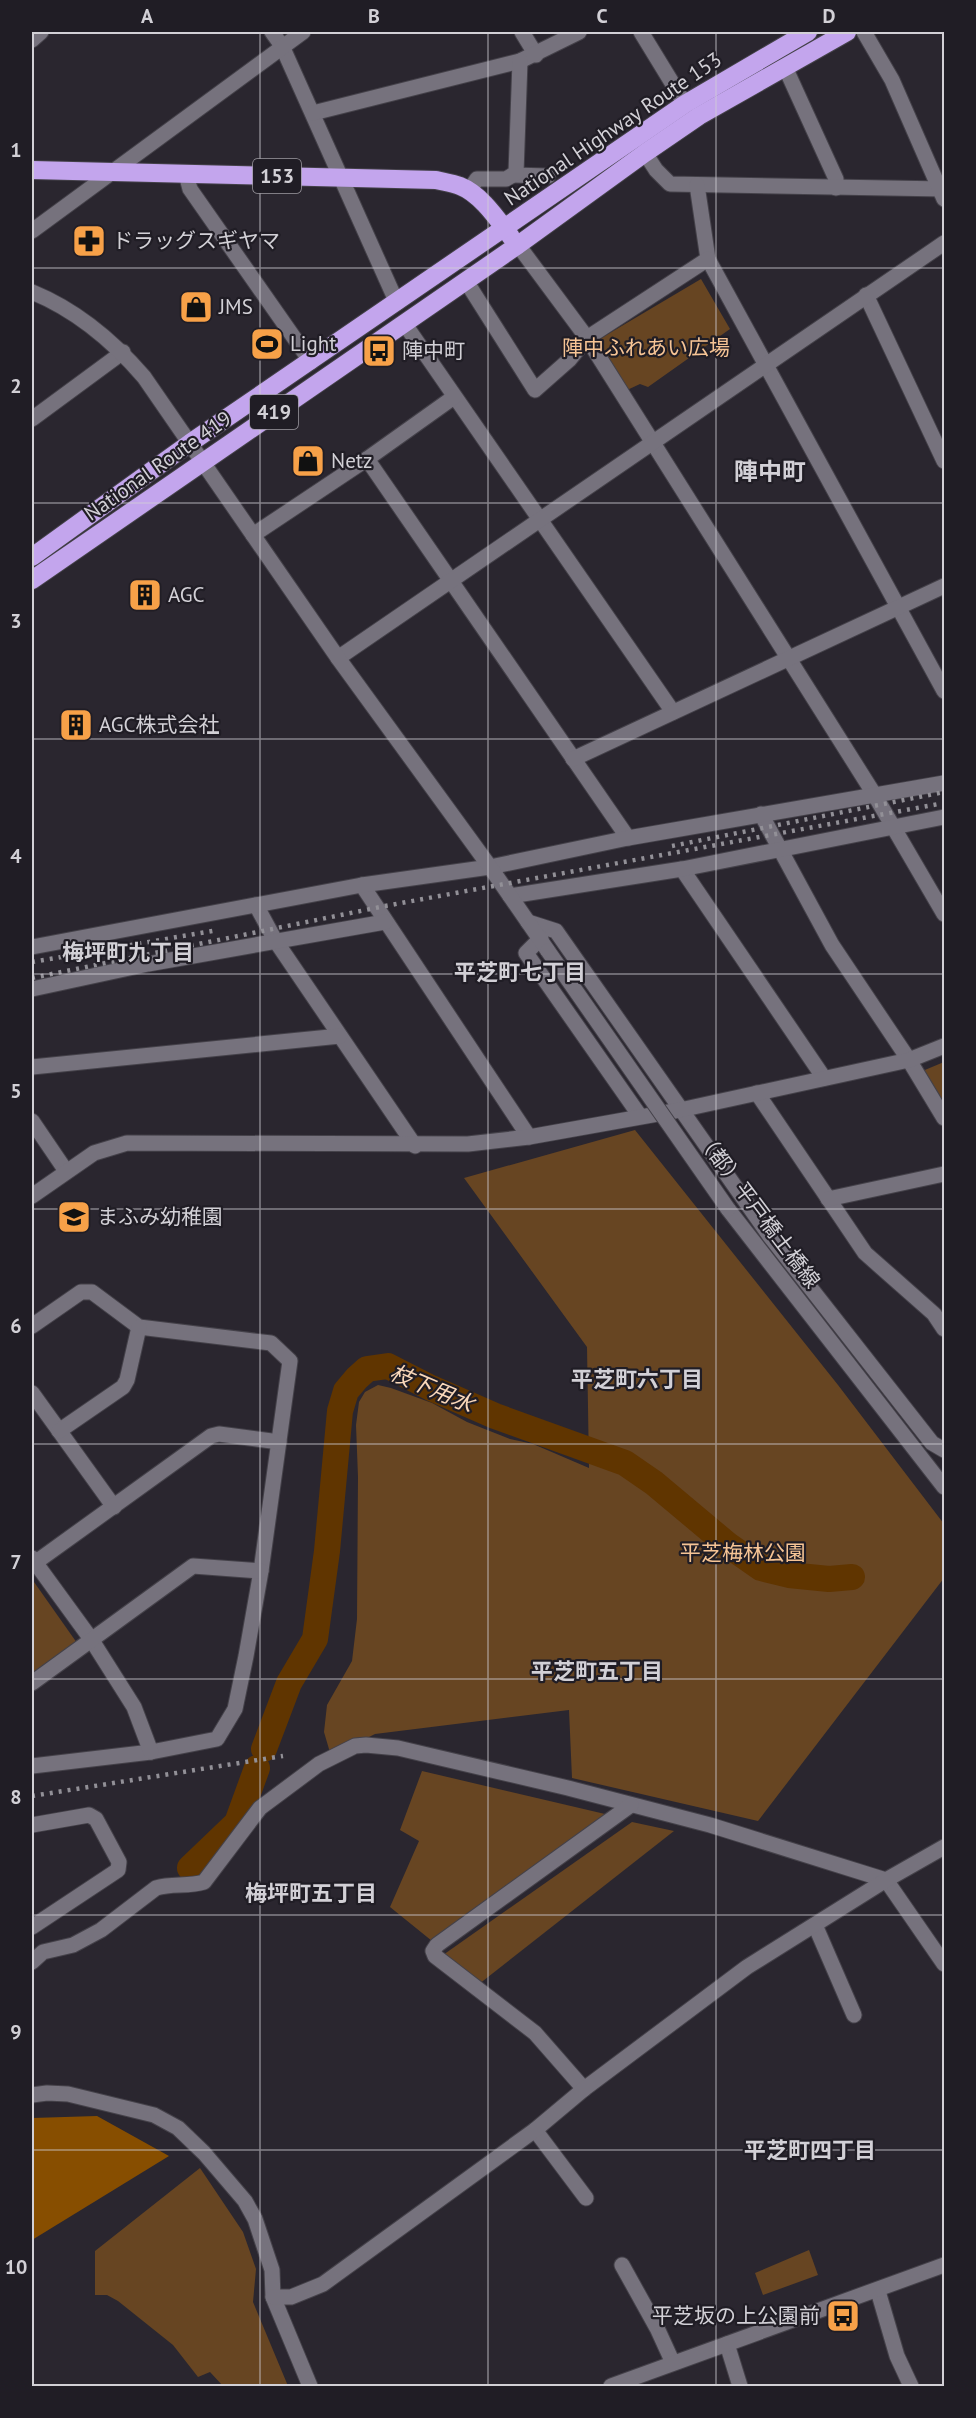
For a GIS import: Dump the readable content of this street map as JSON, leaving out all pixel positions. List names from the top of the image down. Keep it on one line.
{"streets":{"highway":["National Highway Route 153","153","419","National Route 419"],"street":["（都）平戸橋土橋線"]},"crossings":[["National Highway Route 153","National Route 419"],["National Route 419","（都）平戸橋土橋線"]],"districts":["陣中町","梅坪町九丁目","平芝町七丁目","平芝町六丁目","平芝町五丁目","梅坪町五丁目","平芝町四丁目"],"water":["枝下用水"],"parks":["陣中ふれあい広場","平芝梅林公園"],"places":{"pharmacy":["ドラッグスギヤマ"],"shop":["JMS","Netz"],"sports":["Light"],"bus stop":["陣中町","平芝坂の上公園前"],"building":["AGC","AGC株式会社"],"school or university":["まふみ幼稚園"]},"grid":{"columns":["A","B","C","D"],"rows":["1","2","3","4","5","6","7","8","9","10"]}}
